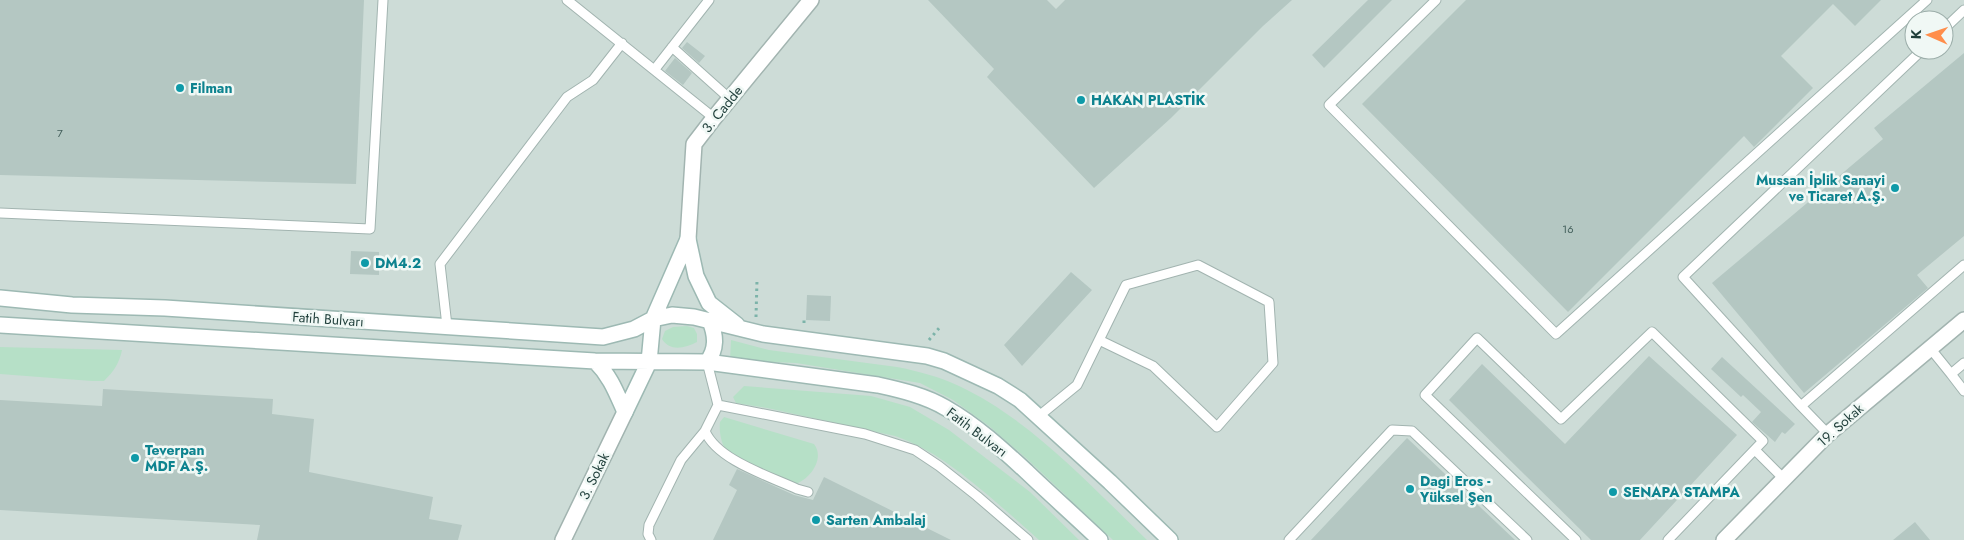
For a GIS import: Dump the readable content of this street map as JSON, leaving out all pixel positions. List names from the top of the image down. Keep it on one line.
{"streets":{"main road":["3. Cadde","Fatih Bulvarı","19. Sokak","3. Sokak"]},"crossings":[["Fatih Bulvarı","3. Sokak"]],"places":["Filman","HAKAN PLASTİK","Mussan İplik Sanayi ve Ticaret A.Ş.","DM4.2","Teverpan MDF A.Ş.","Dagi Eros - Yüksel Şen","SENAPA STAMPA","Sarten Ambalaj"],"house_numbers":["7","16"],"north":"left"}
